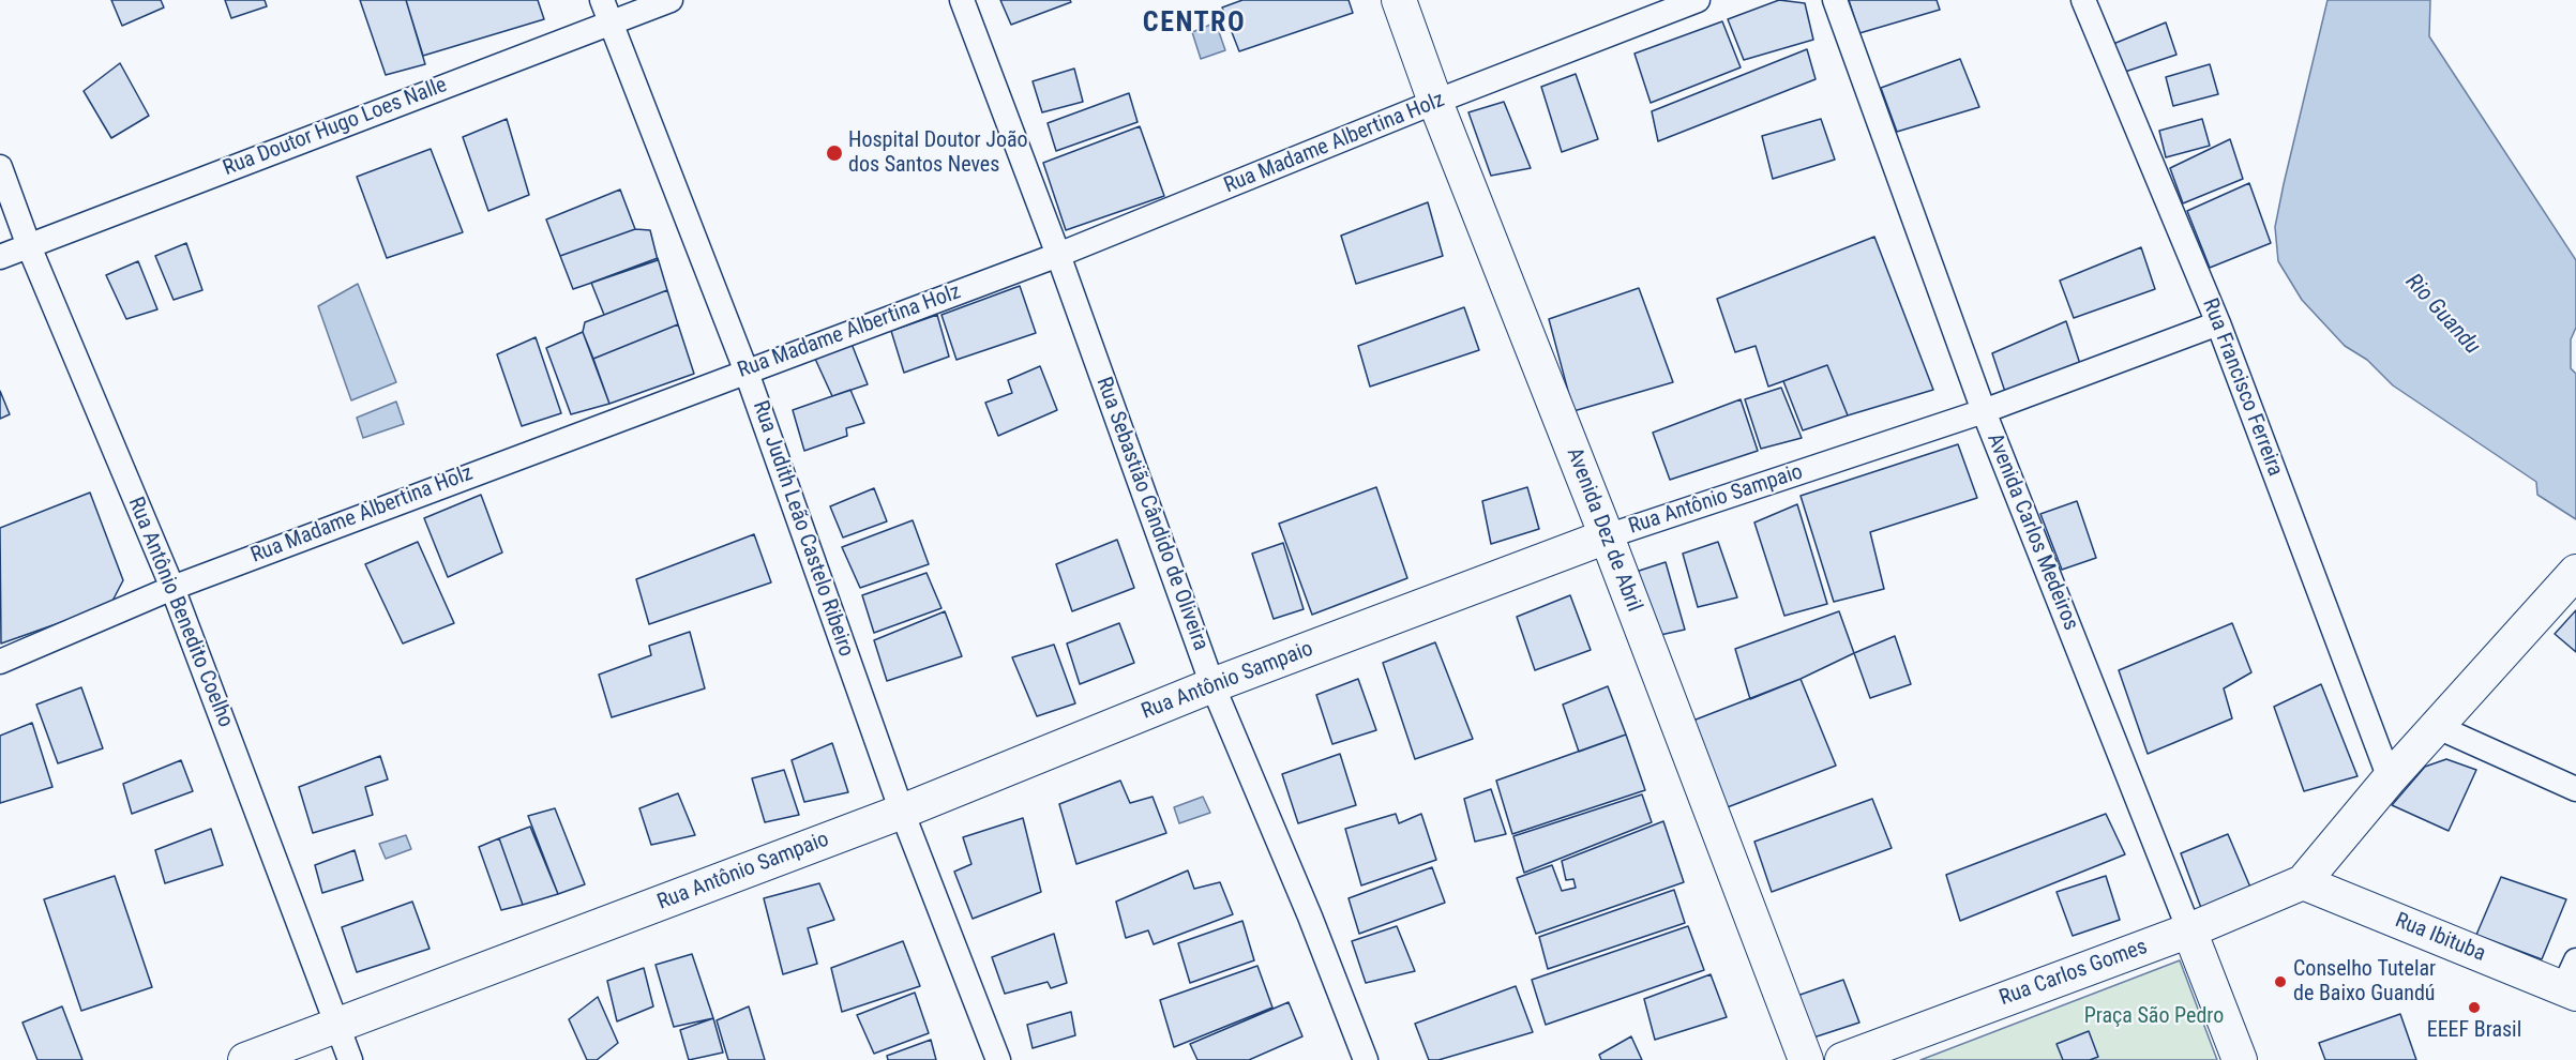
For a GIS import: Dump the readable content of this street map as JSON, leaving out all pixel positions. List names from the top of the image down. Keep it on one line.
{"streets":{"street":["Rua Doutor Hugo Loes Nalle","Rua Madame Albertina Holz","Rua Francisco Ferreira","Rua Antônio Sampaio","Rua Sebastião Cândido de Oliveira","Rua Judith Leão Castelo Ribeiro","Avenida Dez de Abril","Avenida Carlos Medeiros","Rua Antônio Benedito Coelho","Rua Ibituba","Rua Carlos Gomes"]},"crossings":[["Rua Doutor Hugo Loes Nalle","Rua Judith Leão Castelo Ribeiro"],["Rua Doutor Hugo Loes Nalle","Rua Antônio Benedito Coelho"],["Rua Madame Albertina Holz","Rua Sebastião Cândido de Oliveira"],["Rua Madame Albertina Holz","Rua Judith Leão Castelo Ribeiro"],["Rua Madame Albertina Holz","Avenida Dez de Abril"],["Rua Madame Albertina Holz","Rua Antônio Benedito Coelho"],["Rua Francisco Ferreira","Rua Antônio Sampaio"],["Rua Antônio Sampaio","Rua Sebastião Cândido de Oliveira"],["Rua Antônio Sampaio","Rua Judith Leão Castelo Ribeiro"],["Rua Antônio Sampaio","Avenida Dez de Abril"],["Rua Antônio Sampaio","Avenida Carlos Medeiros"],["Rua Antônio Sampaio","Rua Antônio Benedito Coelho"],["Avenida Carlos Medeiros","Rua Carlos Gomes"],["Rua Ibituba","Rua Carlos Gomes"]],"districts":["CENTRO"],"water":["Rio Guandu"],"parks":["Praça São Pedro"],"places":["Hospital Doutor João dos Santos Neves","Conselho Tutelar de Baixo Guandú","EEEF Brasil"]}
